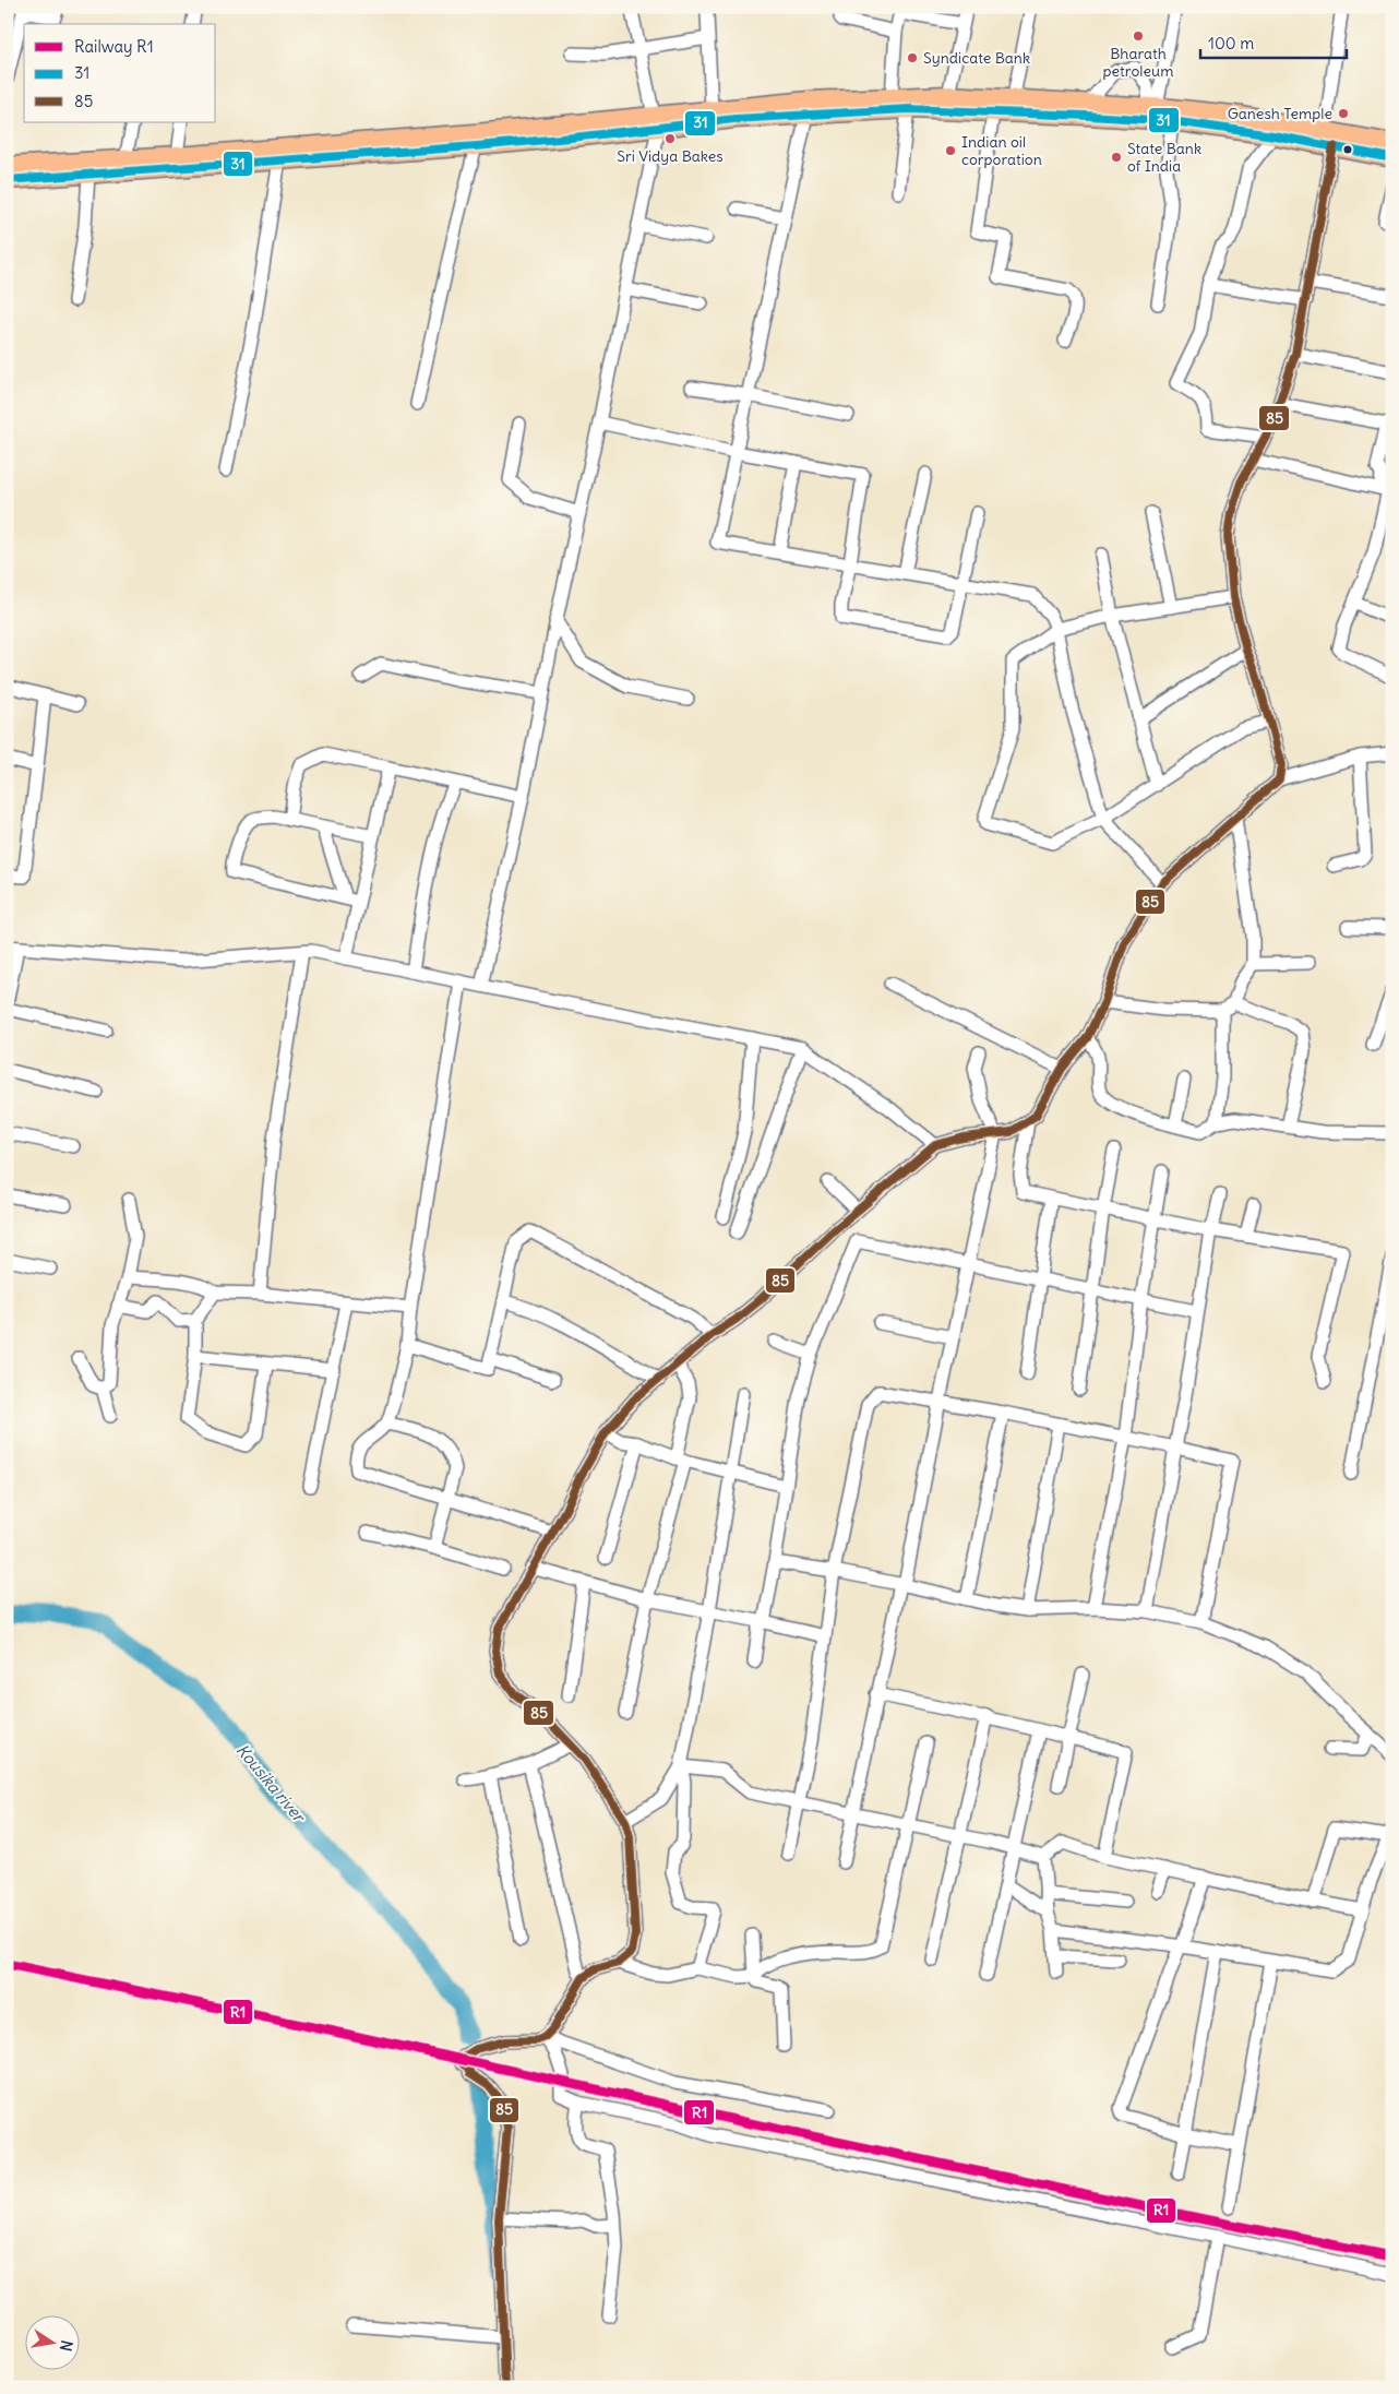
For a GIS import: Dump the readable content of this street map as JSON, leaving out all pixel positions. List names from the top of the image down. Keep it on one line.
{"water":["Kousika river"],"places":["Bharath petroleum","Syndicate Bank","Ganesh Temple","Sri Vidya Bakes","Indian oil corporation","State Bank of India"],"lines":["transit line 31","transit line 85","rail line R1"],"legend":["Railway R1","31","85"],"scale_bar":"100 m","north":"right"}
